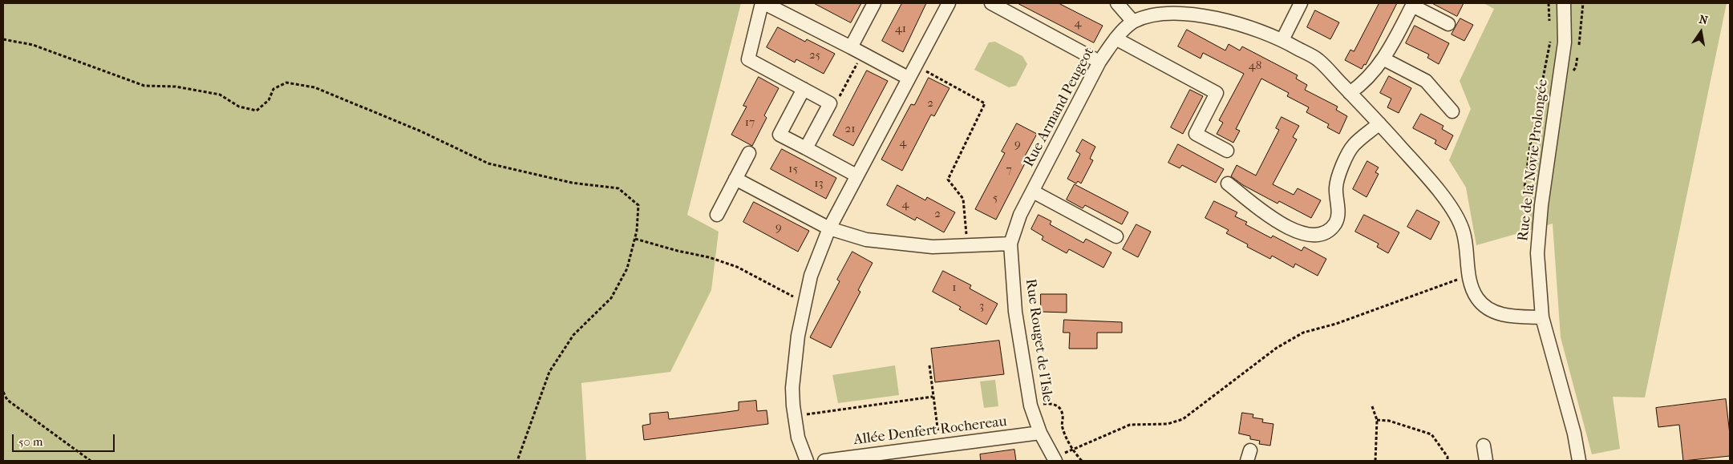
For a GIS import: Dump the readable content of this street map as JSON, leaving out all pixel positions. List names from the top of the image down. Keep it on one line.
{"streets":{"street":["Rue Armand Peugeot","Rue de la Novie Prolongée","Rue Rouget de l'Isle","Allée Denfert Rochereau"]},"crossings":[["Rue Armand Peugeot","Rue de la Novie Prolongée"],["Rue Armand Peugeot","Rue Rouget de l'Isle"],["Rue Rouget de l'Isle","Allée Denfert Rochereau"]],"house_numbers":["4","41","25","48","2","17","21","4","9","15","7","13","5","4","2","9","1","3"],"scale_bar":"50 m","north":"top"}
